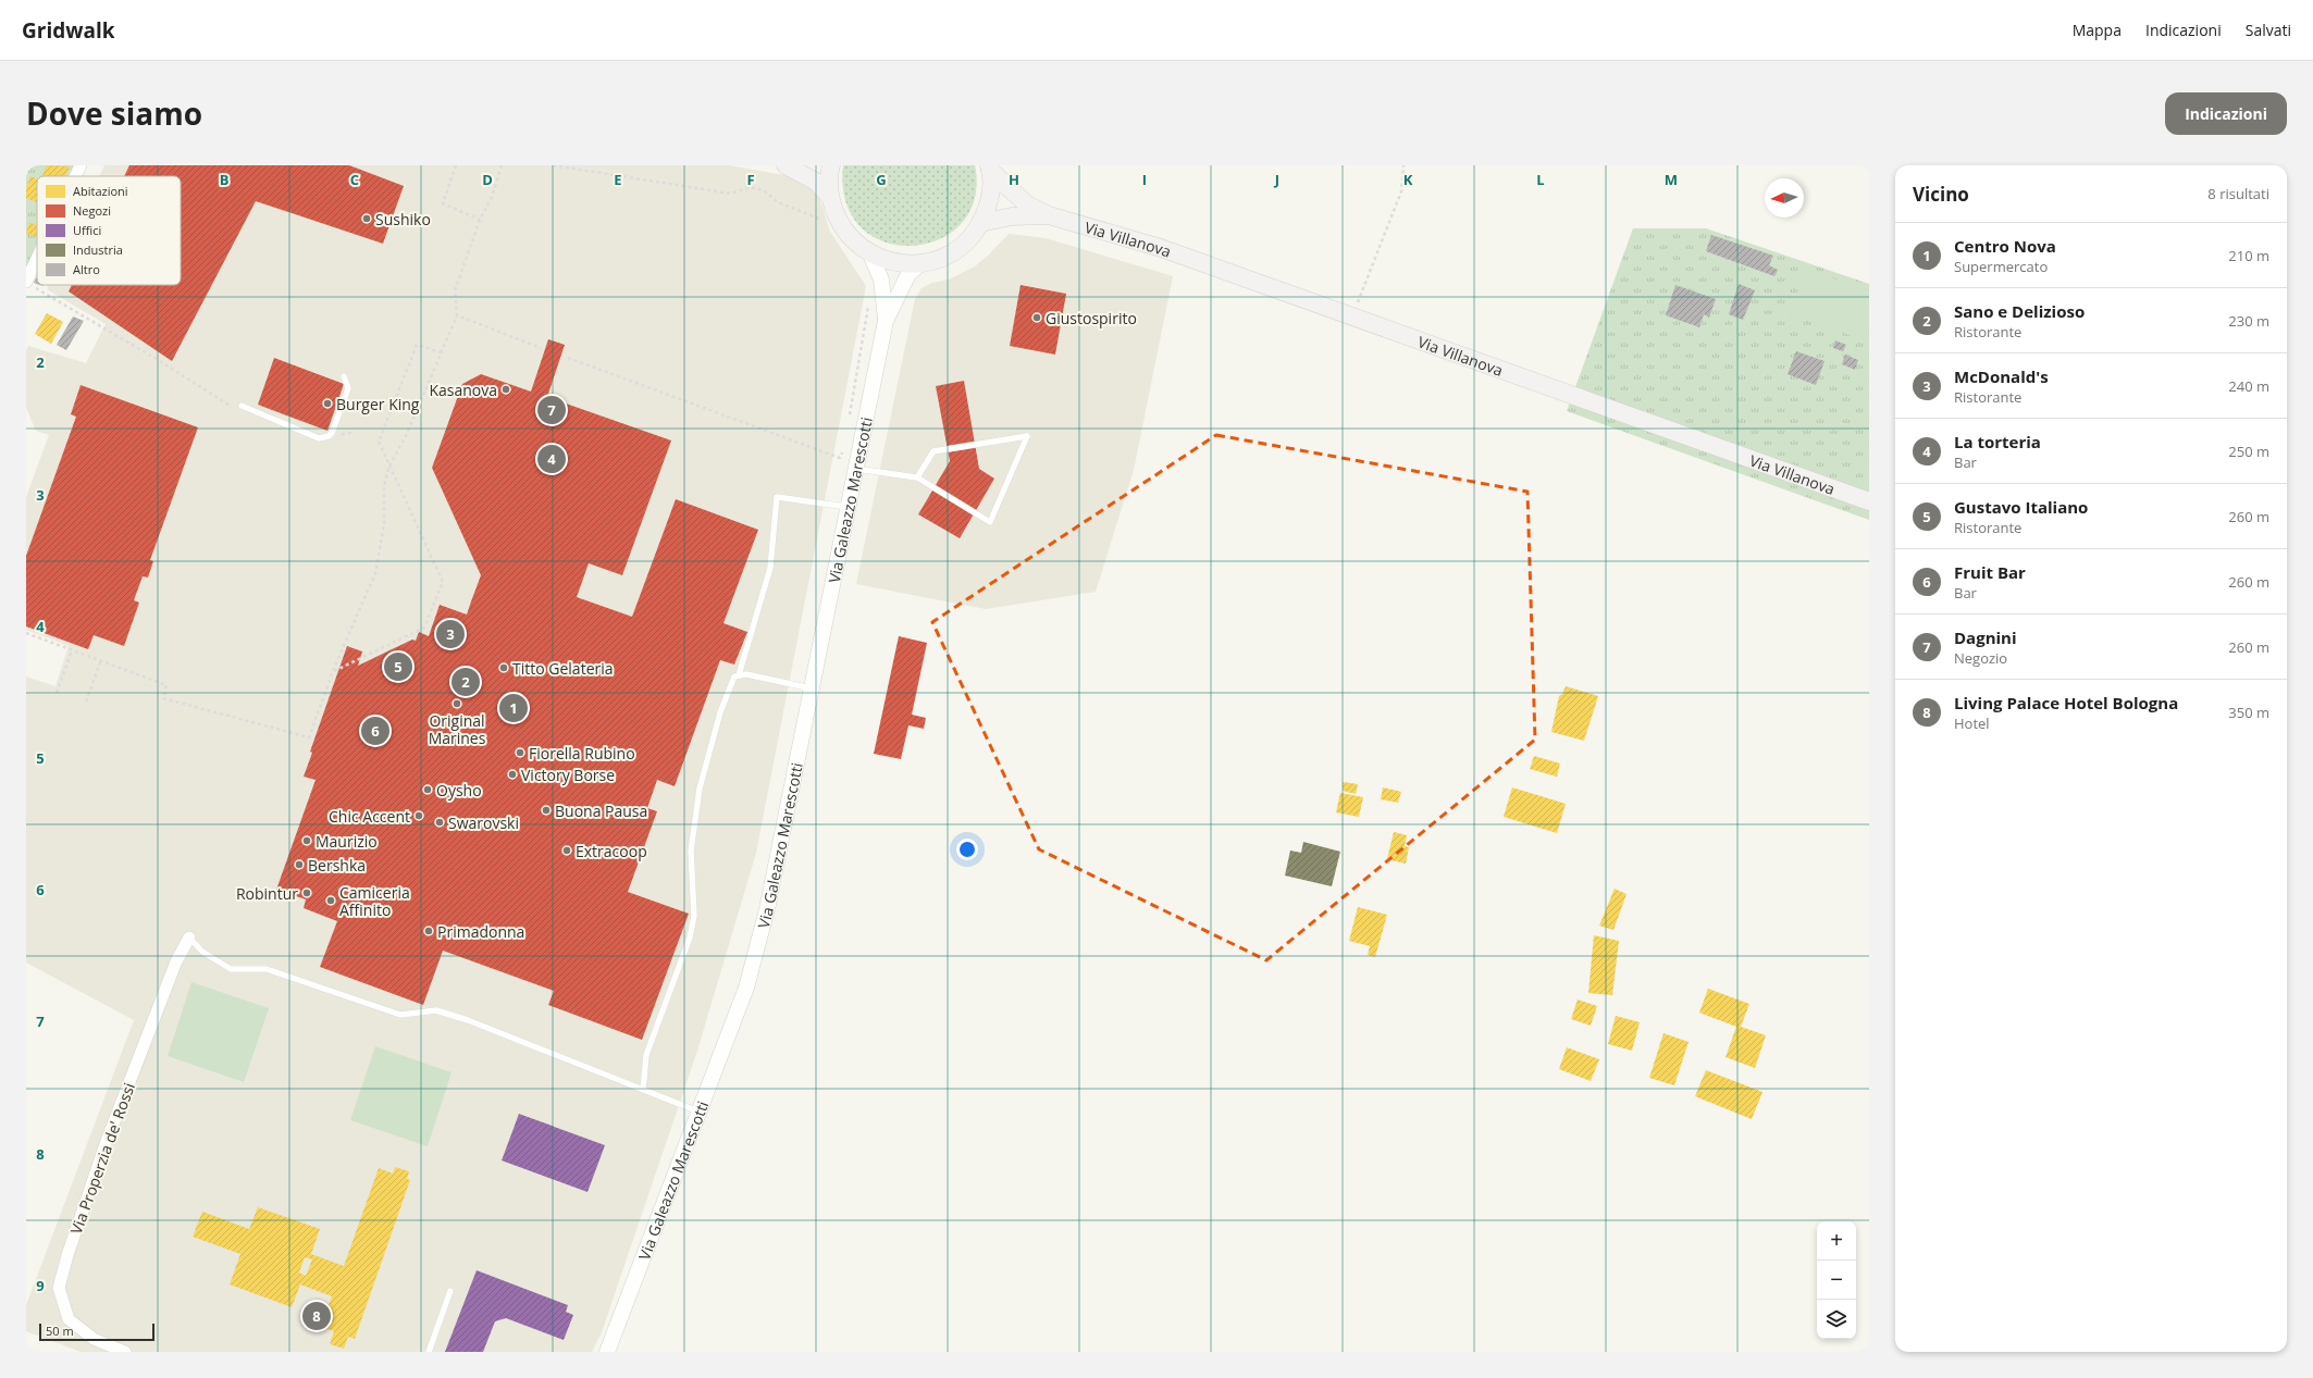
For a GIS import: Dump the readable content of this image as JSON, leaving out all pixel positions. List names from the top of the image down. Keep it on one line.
{"streets":{"main road":["Via Villanova"],"street":["Via Galeazzo Marescotti","Via Properzia de' Rossi"]},"places":["Sushiko","Giustospirito","Kasanova","Burger King","Titto Gelateria","Original Marines","Fiorella Rubino","Victory Borse","Oysho","Buona Pausa","Chic Accent","Swarovski","Maurizio","Extracoop","Bershka","Robintur","Camiceria Affinito","Primadonna"],"legend":["Abitazioni","Negozi","Uffici","Industria","Altro"],"scale_bar":"50 m","north":"left","page":{"header":"Gridwalk","nav":["Mappa","Indicazioni","Salvati"],"title":"Dove siamo","buttons":"Indicazioni","heading":["Vicino","8 risultati"],"list":[{"mark":"1","name":"Centro Nova","note":"Supermercato","value":"210 m"},{"mark":"2","name":"Sano e Delizioso","note":"Ristorante","value":"230 m"},{"mark":"3","name":"McDonald's","note":"Ristorante","value":"240 m"},{"mark":"4","name":"La torteria","note":"Bar","value":"250 m"},{"mark":"5","name":"Gustavo Italiano","note":"Ristorante","value":"260 m"},{"mark":"6","name":"Fruit Bar","note":"Bar","value":"260 m"},{"mark":"7","name":"Dagnini","note":"Negozio","value":"260 m"},{"mark":"8","name":"Living Palace Hotel Bologna","note":"Hotel","value":"350 m"}],"pins":["7","4","3","5","2","1","6","8"],"map_buttons":["+","−"],"scale":"50 m"},"grid":{"columns":["B","C","D","E","F","G","H","I","J","K","L","M"],"rows":["2","3","4","5","6","7","8","9"]}}
